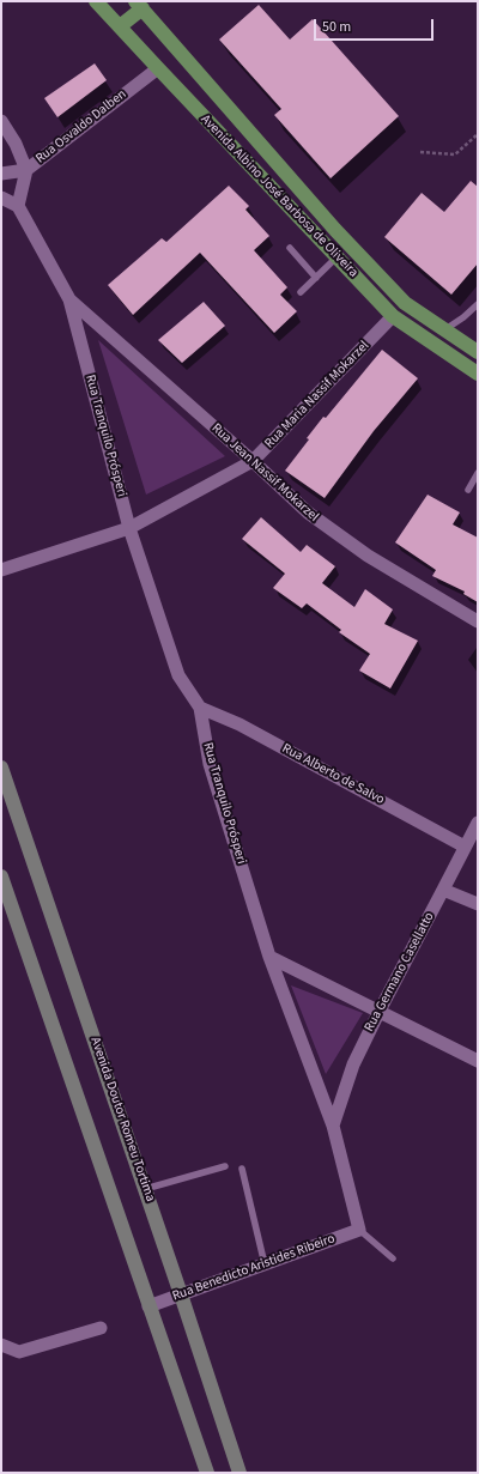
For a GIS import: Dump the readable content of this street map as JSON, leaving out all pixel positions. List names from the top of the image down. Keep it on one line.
{"streets":{"main road":["Avenida Albino José Barbosa de Oliveira","Avenida Doutor Romeu Tortima"],"street":["Rua Osvaldo Dalben","Rua Maria Nassif Mokarzel","Rua Tranquilo Prósperi","Rua Jean Nassif Mokarzel","Rua Alberto de Salvo","Rua Germano Casellatto","Rua Benedicto Aristides Ribeiro"]},"crossings":[["Rua Osvaldo Dalben","Avenida Albino José Barbosa de Oliveira"],["Avenida Albino José Barbosa de Oliveira","Rua Maria Nassif Mokarzel"],["Rua Maria Nassif Mokarzel","Rua Tranquilo Prósperi"],["Rua Maria Nassif Mokarzel","Rua Jean Nassif Mokarzel"],["Rua Tranquilo Prósperi","Rua Jean Nassif Mokarzel"],["Rua Tranquilo Prósperi","Rua Alberto de Salvo"],["Rua Tranquilo Prósperi","Rua Germano Casellatto"],["Rua Tranquilo Prósperi","Rua Benedicto Aristides Ribeiro"],["Rua Alberto de Salvo","Rua Germano Casellatto"],["Avenida Doutor Romeu Tortima","Rua Benedicto Aristides Ribeiro"]],"scale_bar":"50 m"}
